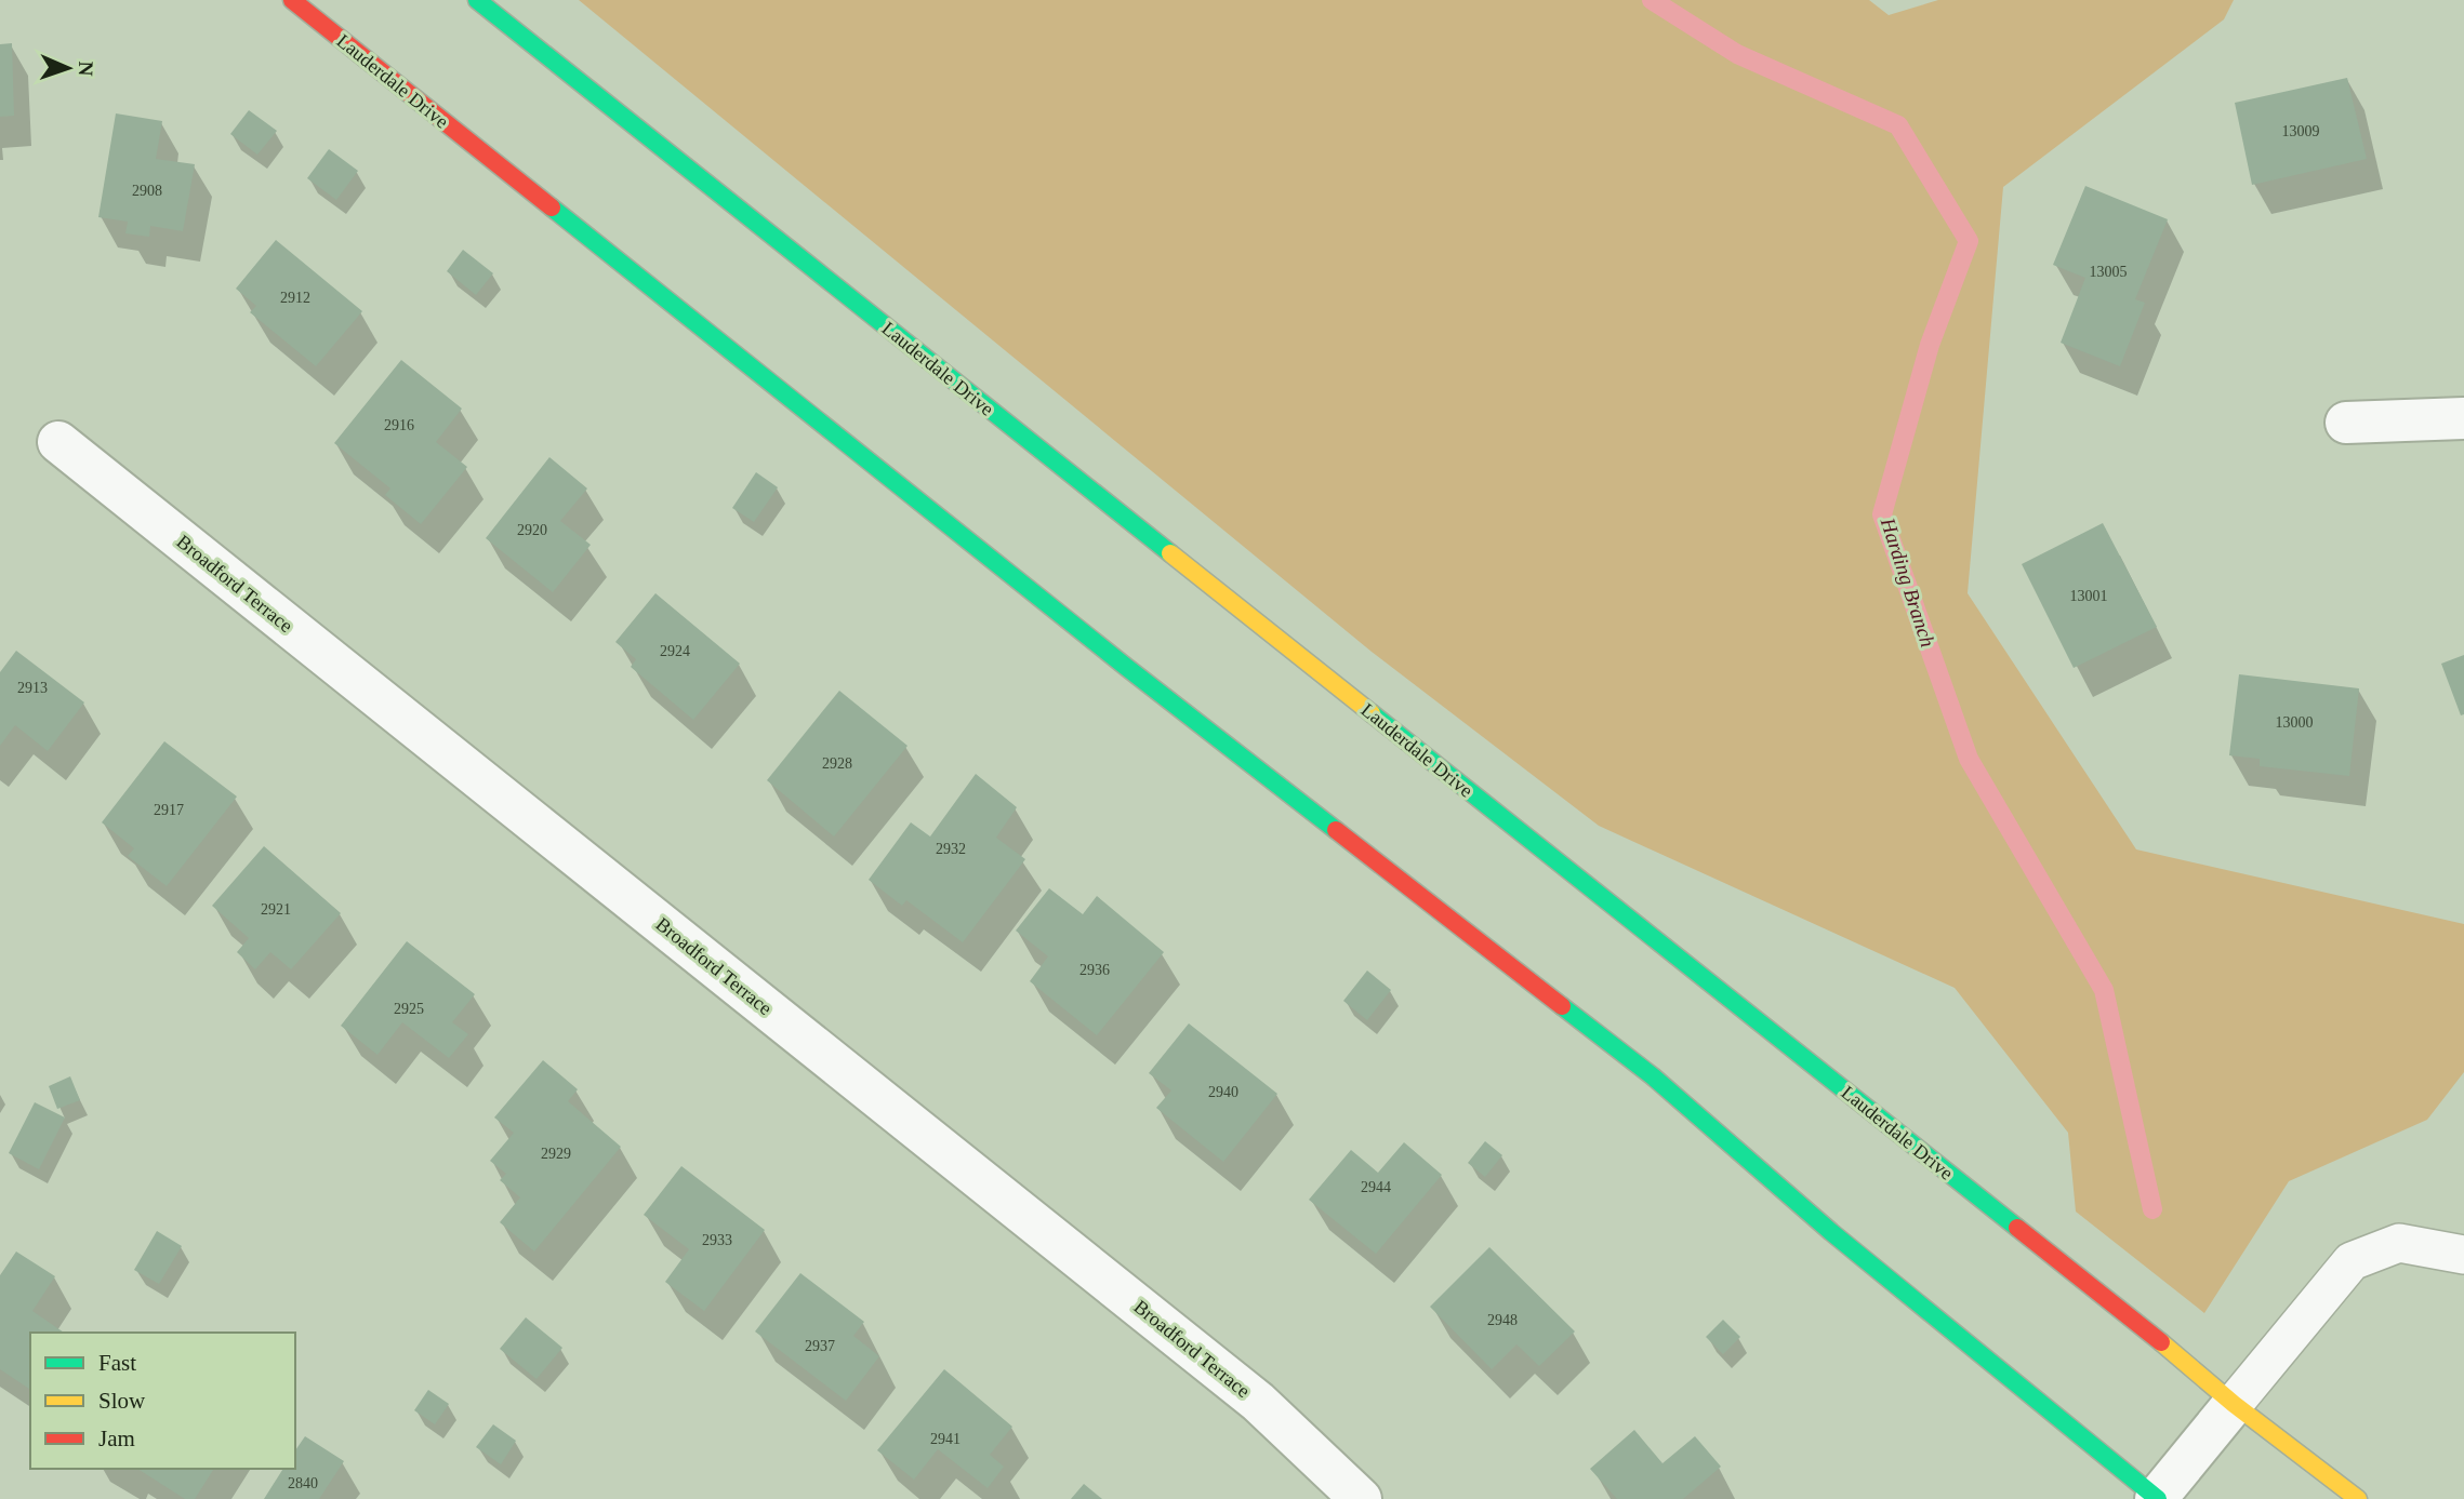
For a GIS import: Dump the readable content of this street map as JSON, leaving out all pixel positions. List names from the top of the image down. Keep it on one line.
{"streets":{"main road":["Lauderdale Drive"],"street":["Broadford Terrace"]},"water":["Harding Branch"],"house_numbers":["13009","2908","13005","2912","2916","2920","13001","2924","2913","13000","2928","2917","2932","2921","2936","2925","2940","2929","2944","2933","2948","2937","2941","2840"],"legend":["Fast","Slow","Jam"],"north":"right"}
